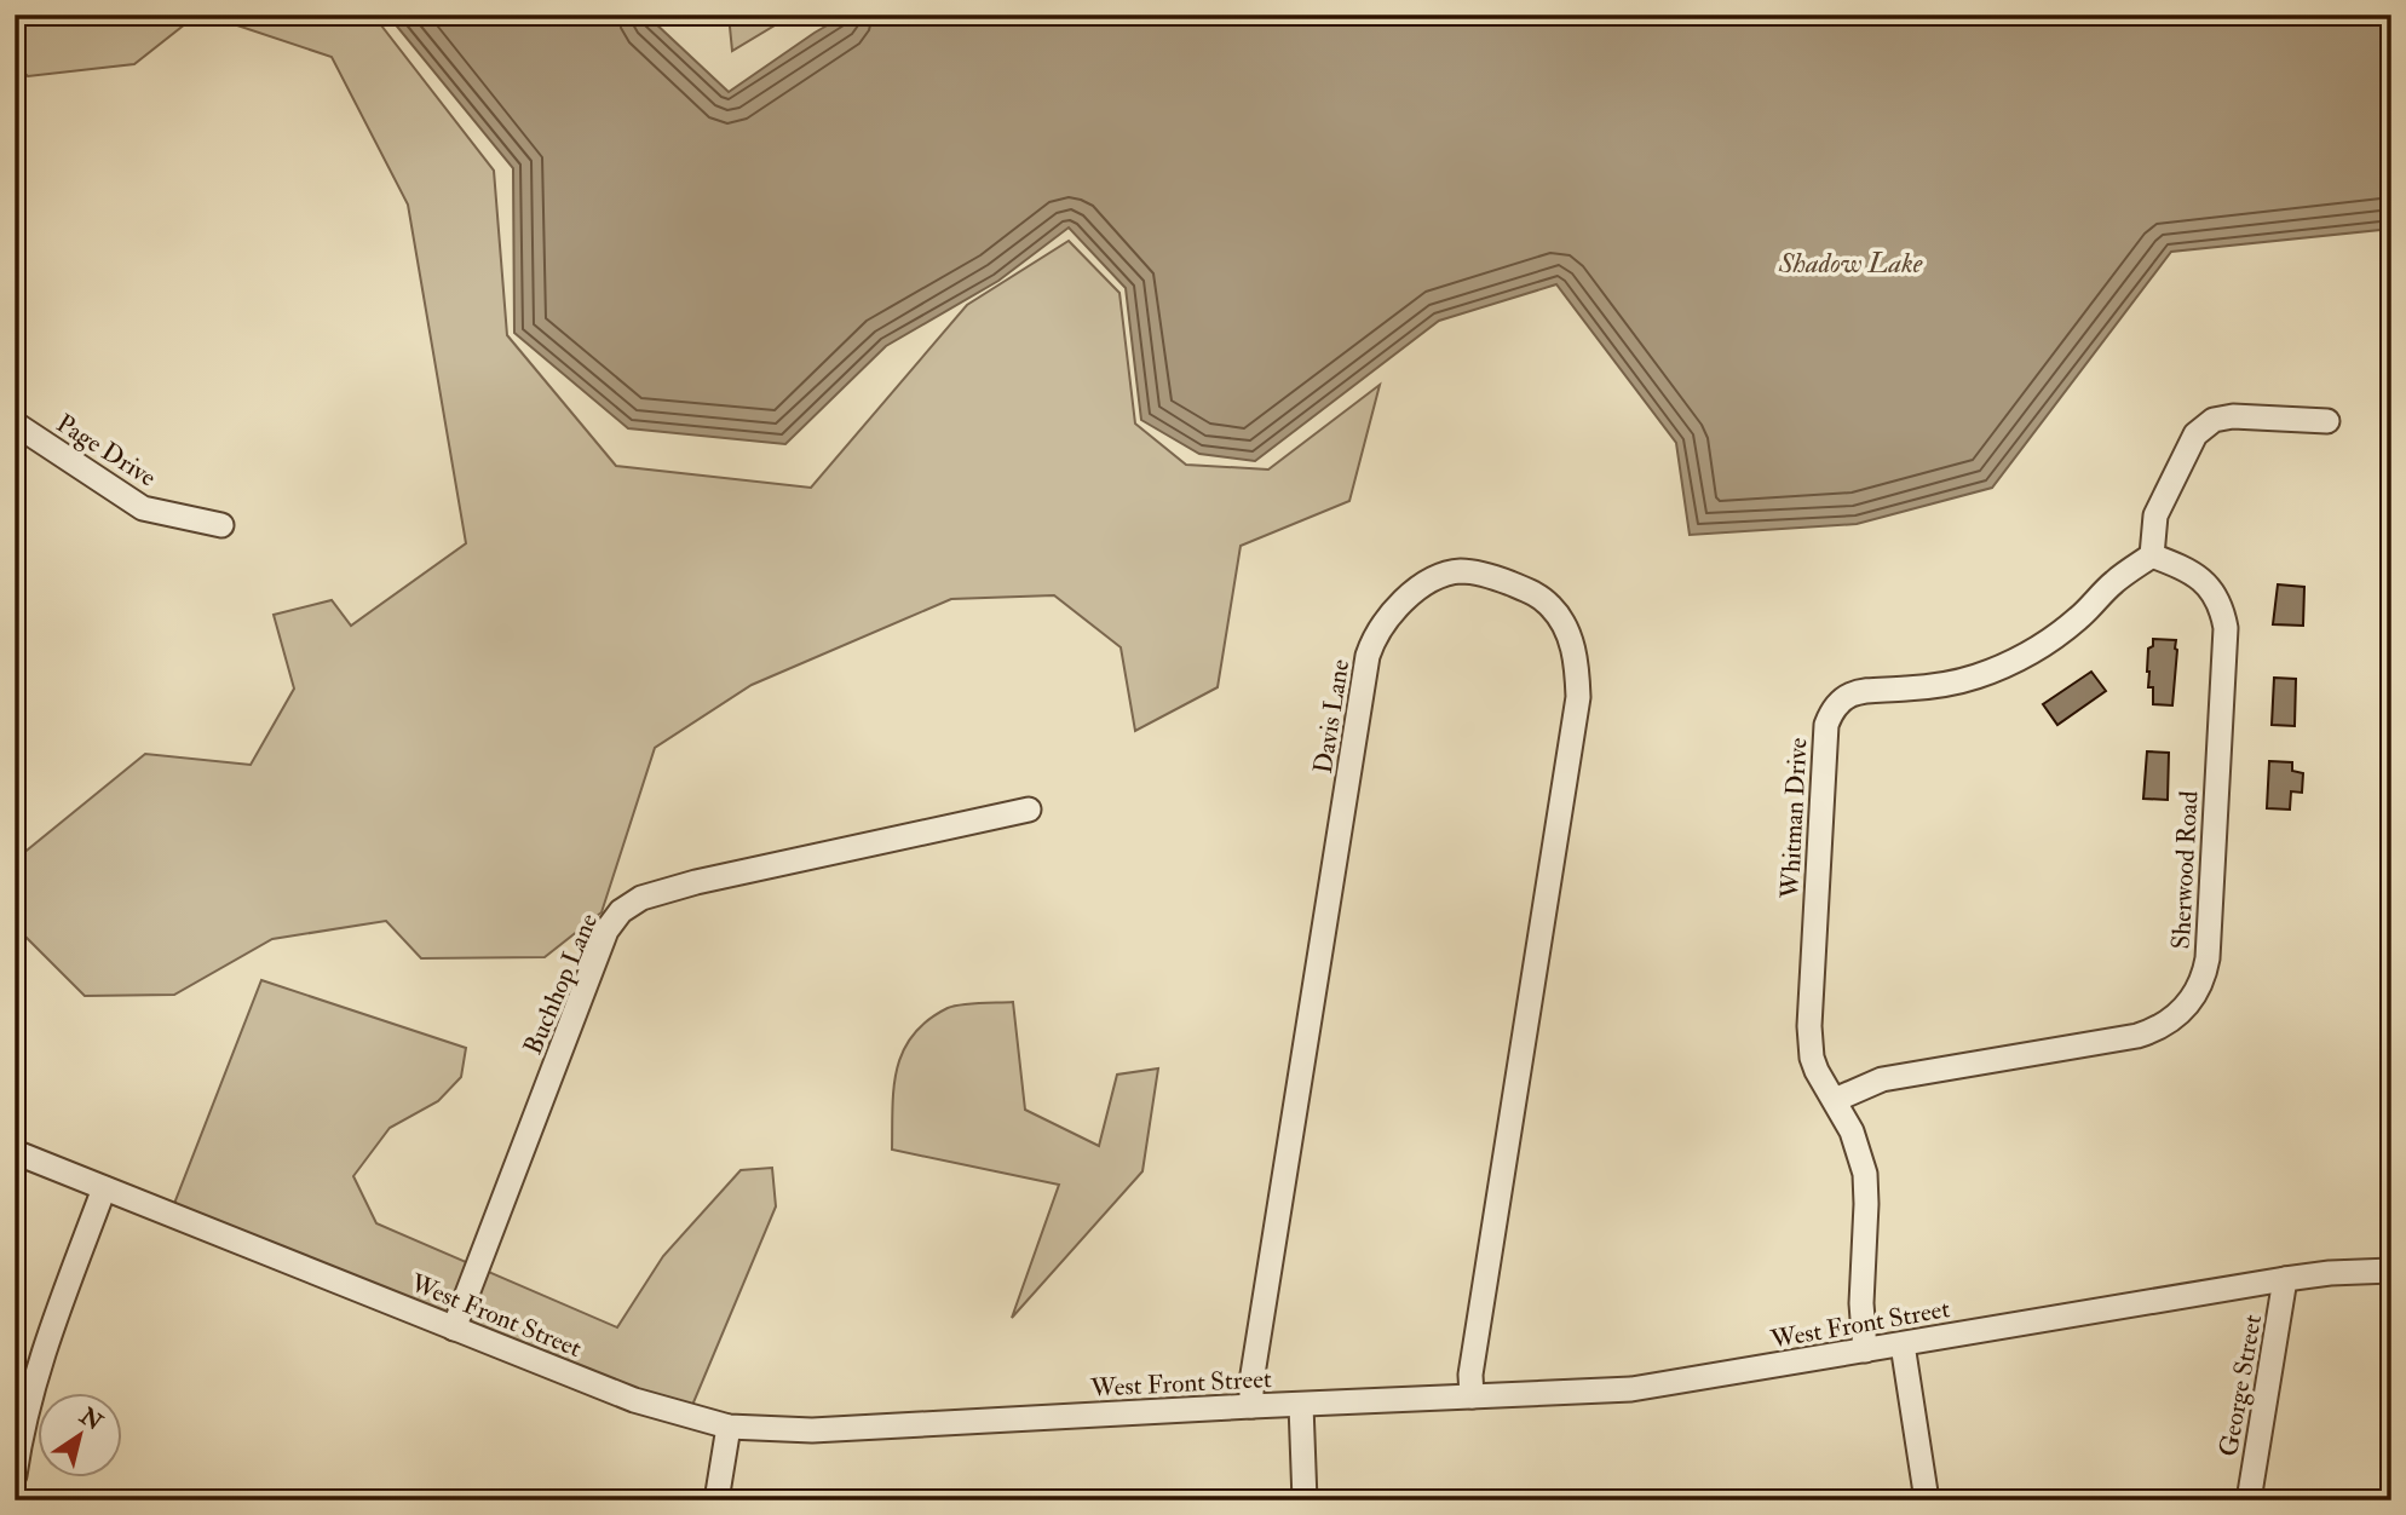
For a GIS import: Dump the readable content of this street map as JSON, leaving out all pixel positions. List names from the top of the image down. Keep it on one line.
{"streets":{"street":["Page Drive","Davis Lane","Whitman Drive","Sherwood Road","Buchhop Lane","West Front Street","George Street"]},"crossings":[["Davis Lane","West Front Street"],["Whitman Drive","Sherwood Road"],["Whitman Drive","West Front Street"],["Buchhop Lane","West Front Street"],["West Front Street","George Street"]],"water":["Shadow Lake"],"north":"top right"}
